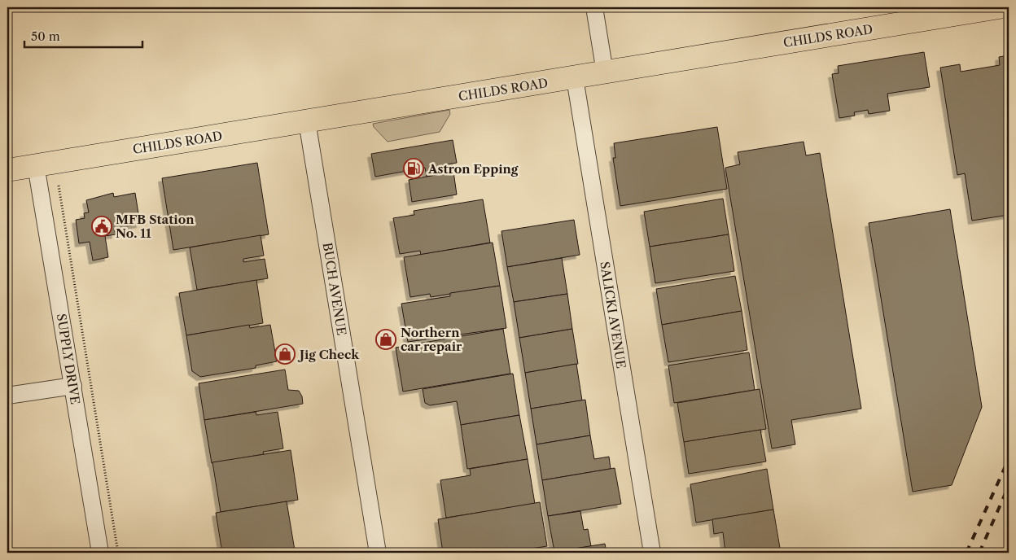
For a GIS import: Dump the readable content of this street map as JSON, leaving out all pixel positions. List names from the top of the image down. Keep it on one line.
{"streets":{"main road":["CHILDS ROAD"],"street":["BUCH AVENUE","SALICKI AVENUE","SUPPLY DRIVE"]},"crossings":[["CHILDS ROAD","BUCH AVENUE"],["CHILDS ROAD","SALICKI AVENUE"],["CHILDS ROAD","SUPPLY DRIVE"]],"places":{"fuel station":["Astron Epping"],"public building":["MFB Station No. 11"],"shop":["Northern car repair","Jig Check"]},"scale_bar":"50 m"}
